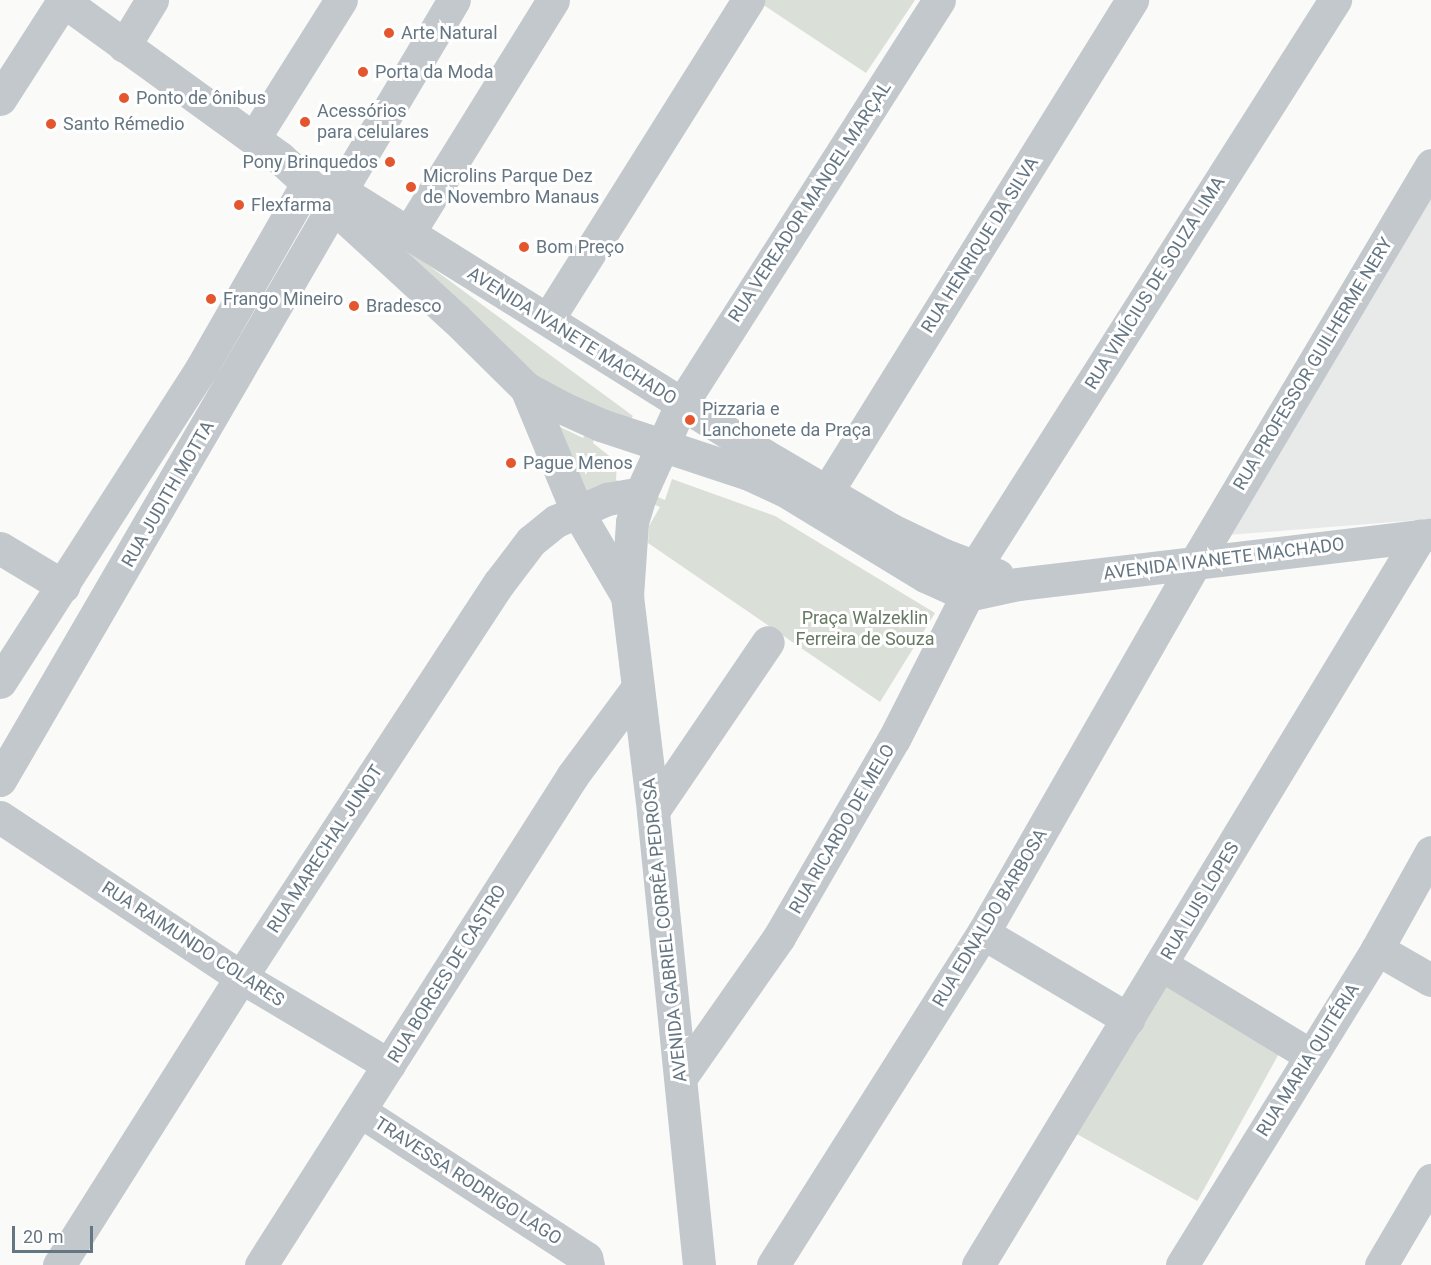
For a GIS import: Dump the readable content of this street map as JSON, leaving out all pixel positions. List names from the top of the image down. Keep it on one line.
{"streets":{"street":["RUA VEREADOR MANOEL MARÇAL","RUA HENRIQUE DA SILVA","RUA VINÍCIUS DE SOUZA LIMA","AVENIDA IVANETE MACHADO","RUA PROFESSOR GUILHERME NERY","RUA JUDITH MOTTA","RUA RICARDO DE MELO","RUA MARECHAL JUNOT","RUA LUIS LOPES","RUA EDNALDO BARBOSA","AVENIDA GABRIEL CORRÊA PEDROSA","RUA RAIMUNDO COLARES","RUA BORGES DE CASTRO","RUA MARIA QUITÉRIA","TRAVESSA RODRIGO LAGO"]},"crossings":[["RUA VEREADOR MANOEL MARÇAL","AVENIDA IVANETE MACHADO"],["RUA VEREADOR MANOEL MARÇAL","AVENIDA GABRIEL CORRÊA PEDROSA"],["RUA HENRIQUE DA SILVA","AVENIDA IVANETE MACHADO"],["RUA VINÍCIUS DE SOUZA LIMA","AVENIDA IVANETE MACHADO"],["RUA VINÍCIUS DE SOUZA LIMA","RUA RICARDO DE MELO"],["AVENIDA IVANETE MACHADO","RUA PROFESSOR GUILHERME NERY"],["AVENIDA IVANETE MACHADO","RUA JUDITH MOTTA"],["AVENIDA IVANETE MACHADO","RUA RICARDO DE MELO"],["AVENIDA IVANETE MACHADO","RUA LUIS LOPES"],["AVENIDA IVANETE MACHADO","RUA EDNALDO BARBOSA"],["AVENIDA IVANETE MACHADO","AVENIDA GABRIEL CORRÊA PEDROSA"],["RUA PROFESSOR GUILHERME NERY","RUA EDNALDO BARBOSA"],["RUA RICARDO DE MELO","AVENIDA GABRIEL CORRÊA PEDROSA"],["RUA MARECHAL JUNOT","AVENIDA GABRIEL CORRÊA PEDROSA"],["RUA MARECHAL JUNOT","RUA RAIMUNDO COLARES"],["AVENIDA GABRIEL CORRÊA PEDROSA","RUA BORGES DE CASTRO"],["RUA RAIMUNDO COLARES","RUA BORGES DE CASTRO"],["RUA BORGES DE CASTRO","TRAVESSA RODRIGO LAGO"]],"parks":["Praça Walzeklin Ferreira de Souza"],"places":["Arte Natural","Porta da Moda","Ponto de ônibus","Acessórios para celulares","Santo Rémedio","Pony Brinquedos","Microlins Parque Dez de Novembro Manaus","Flexfarma","Bom Preço","Frango Mineiro","Bradesco","Pizzaria e Lanchonete da Praça","Pague Menos"],"scale_bar":"20 m"}
